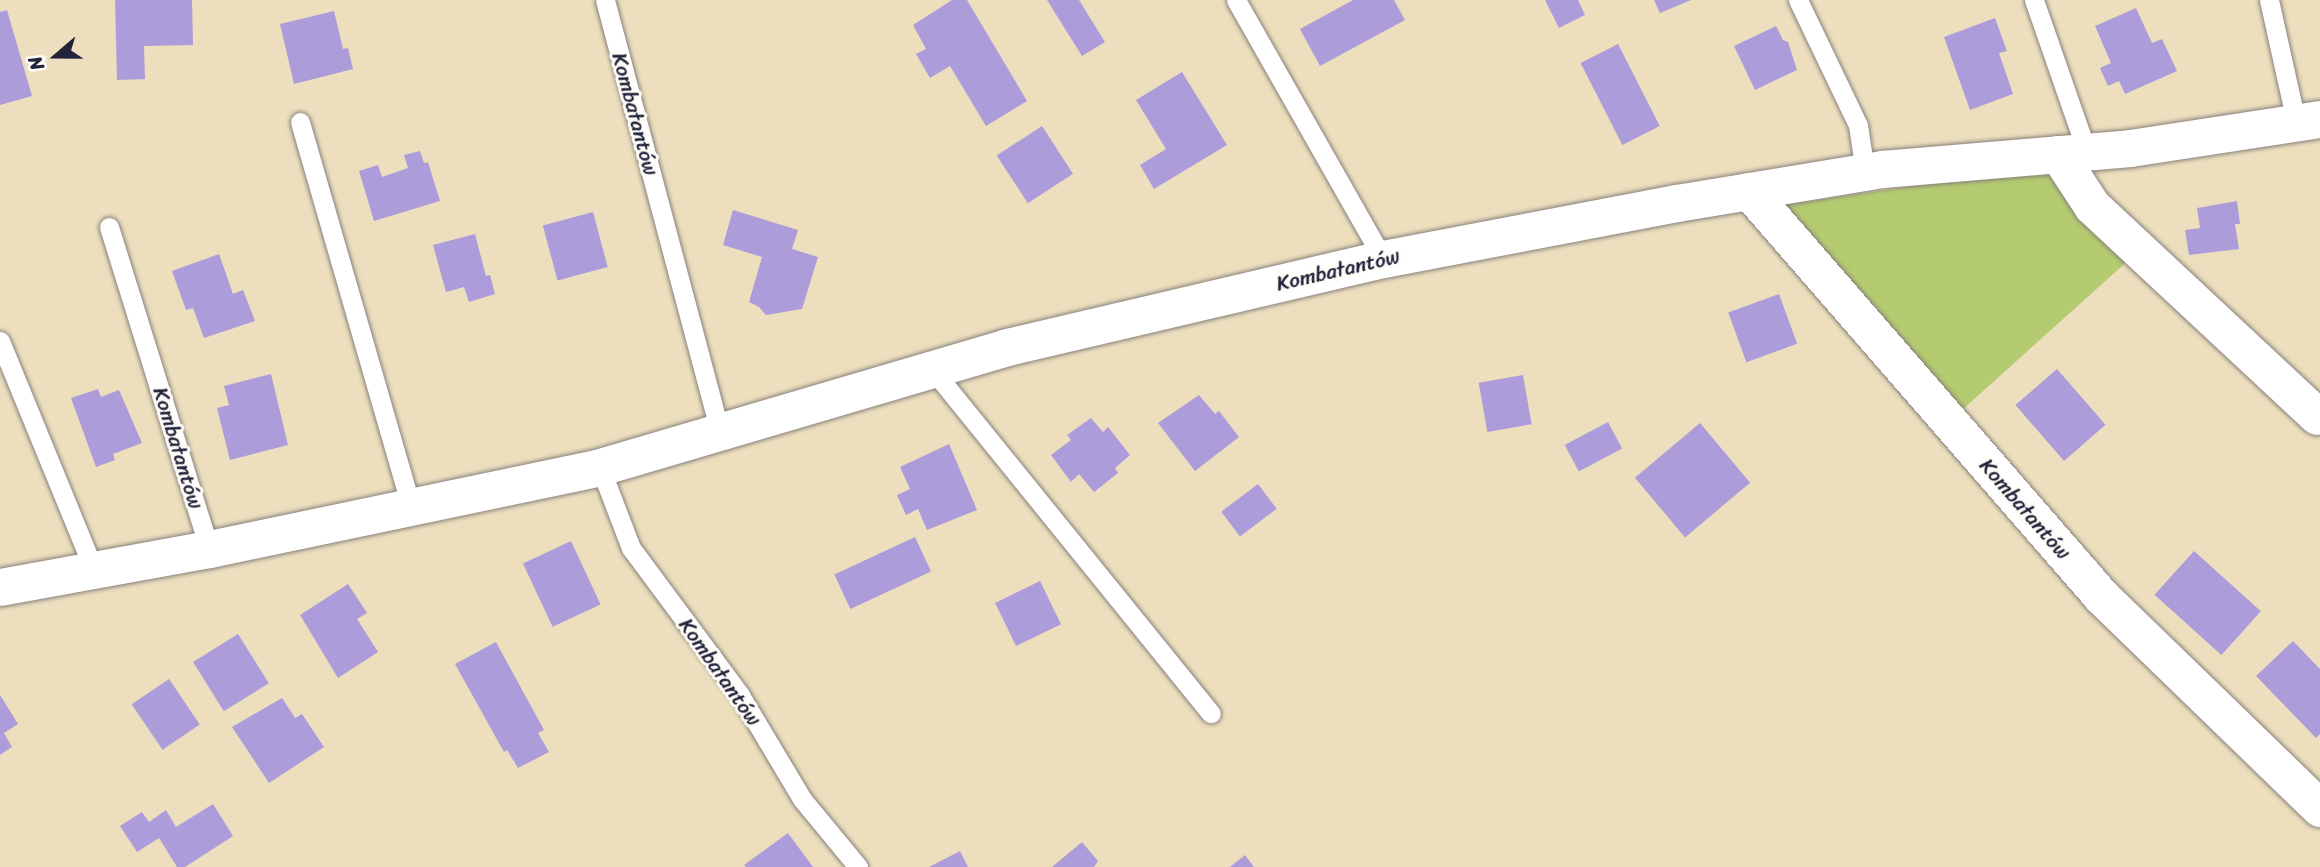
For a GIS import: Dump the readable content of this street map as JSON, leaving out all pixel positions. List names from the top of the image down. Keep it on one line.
{"streets":{"street":["Kombatantów"]},"north":"left"}
